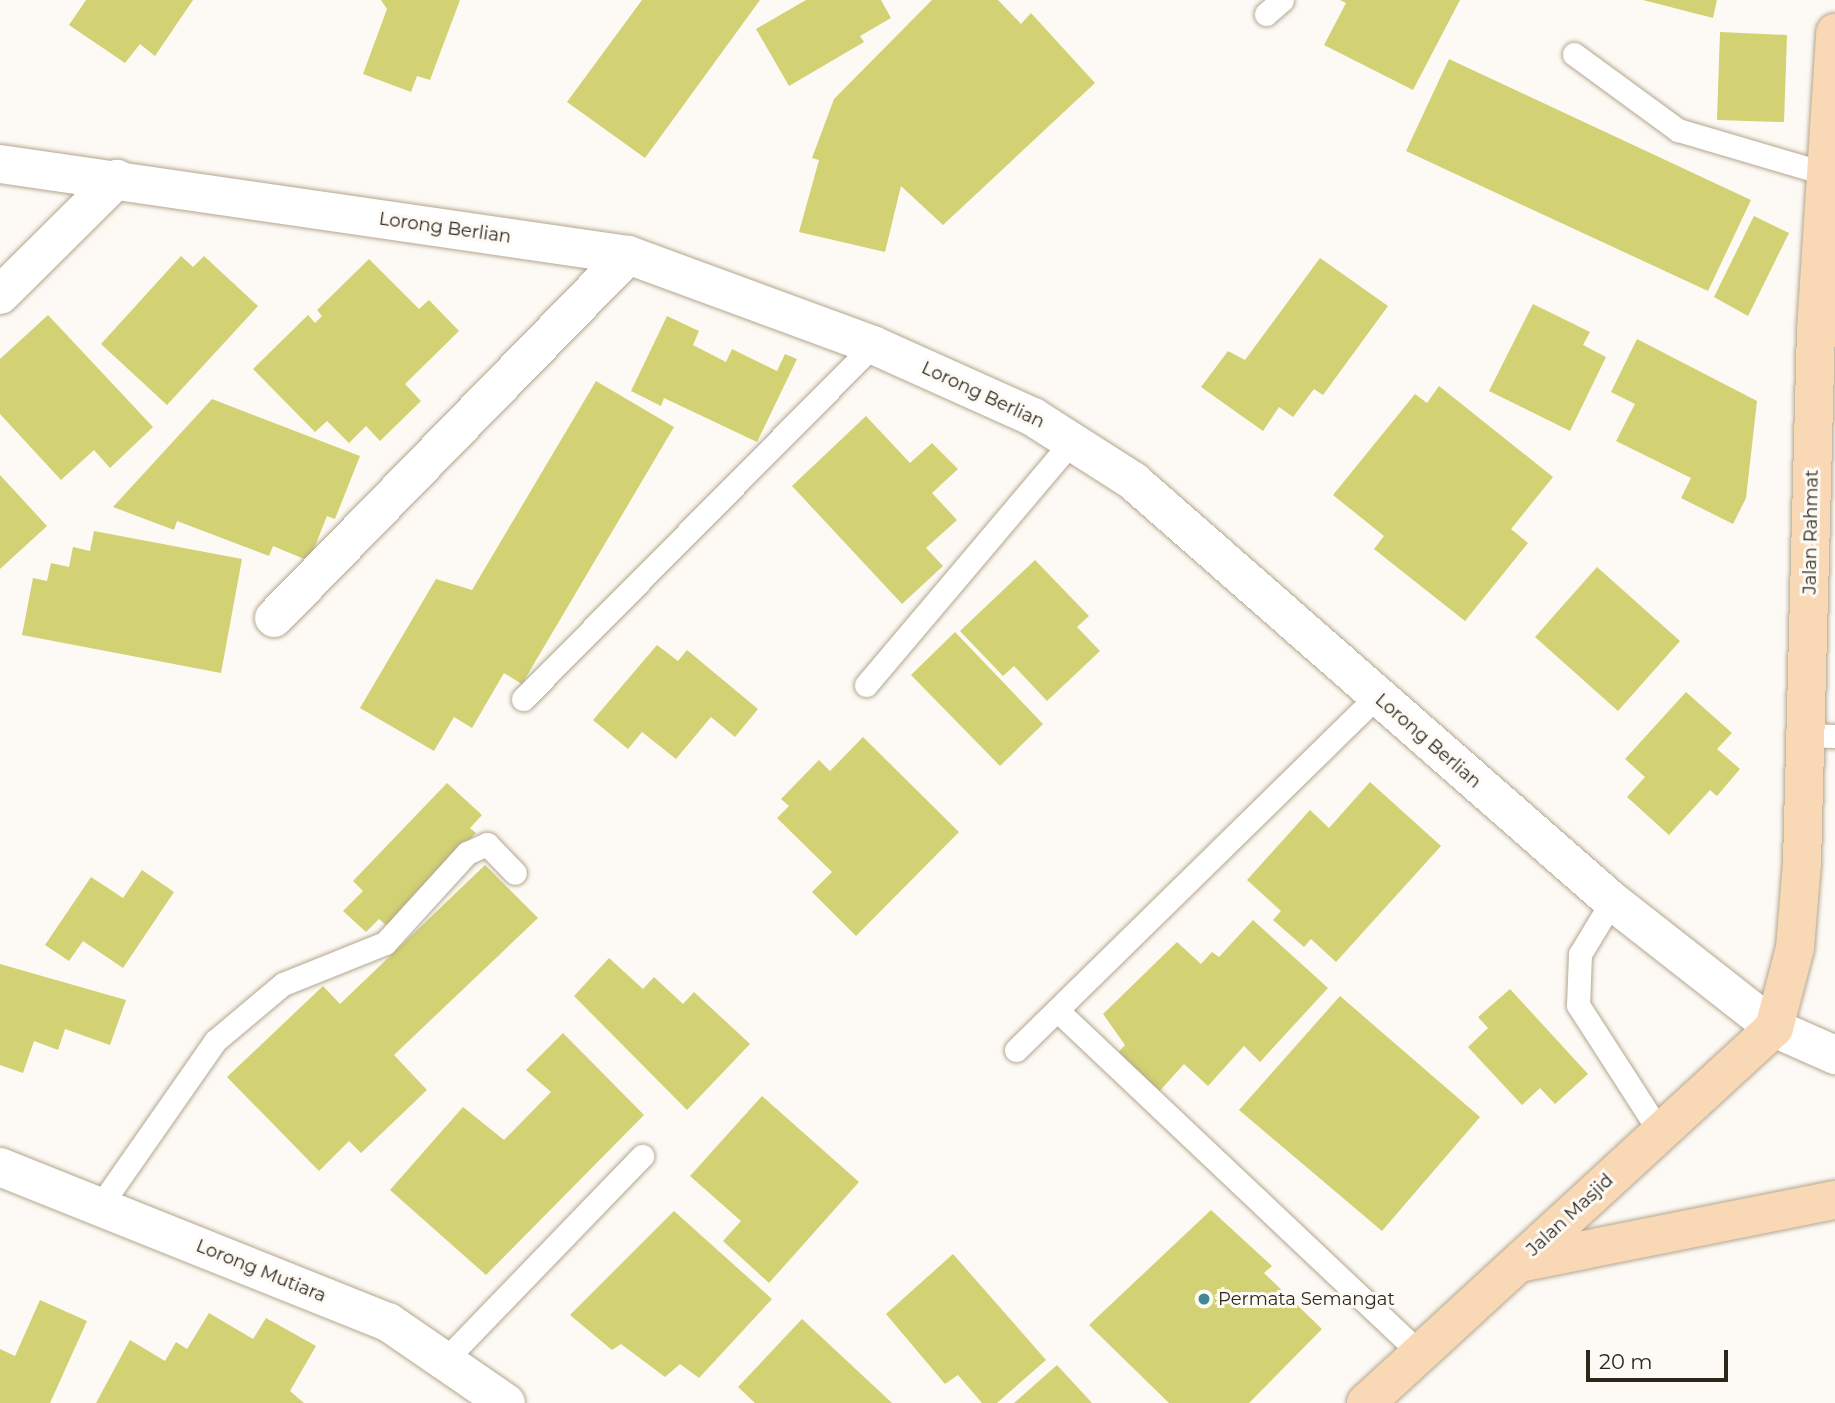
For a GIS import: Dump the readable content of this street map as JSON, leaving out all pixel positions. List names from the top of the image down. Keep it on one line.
{"streets":{"main road":["Jalan Rahmat","Jalan Masjid"],"street":["Lorong Berlian","Lorong Mutiara"]},"crossings":[["Lorong Berlian","Jalan Rahmat"],["Lorong Berlian","Jalan Masjid"],["Jalan Rahmat","Jalan Masjid"]],"places":["Permata Semangat"],"scale_bar":"20 m"}
